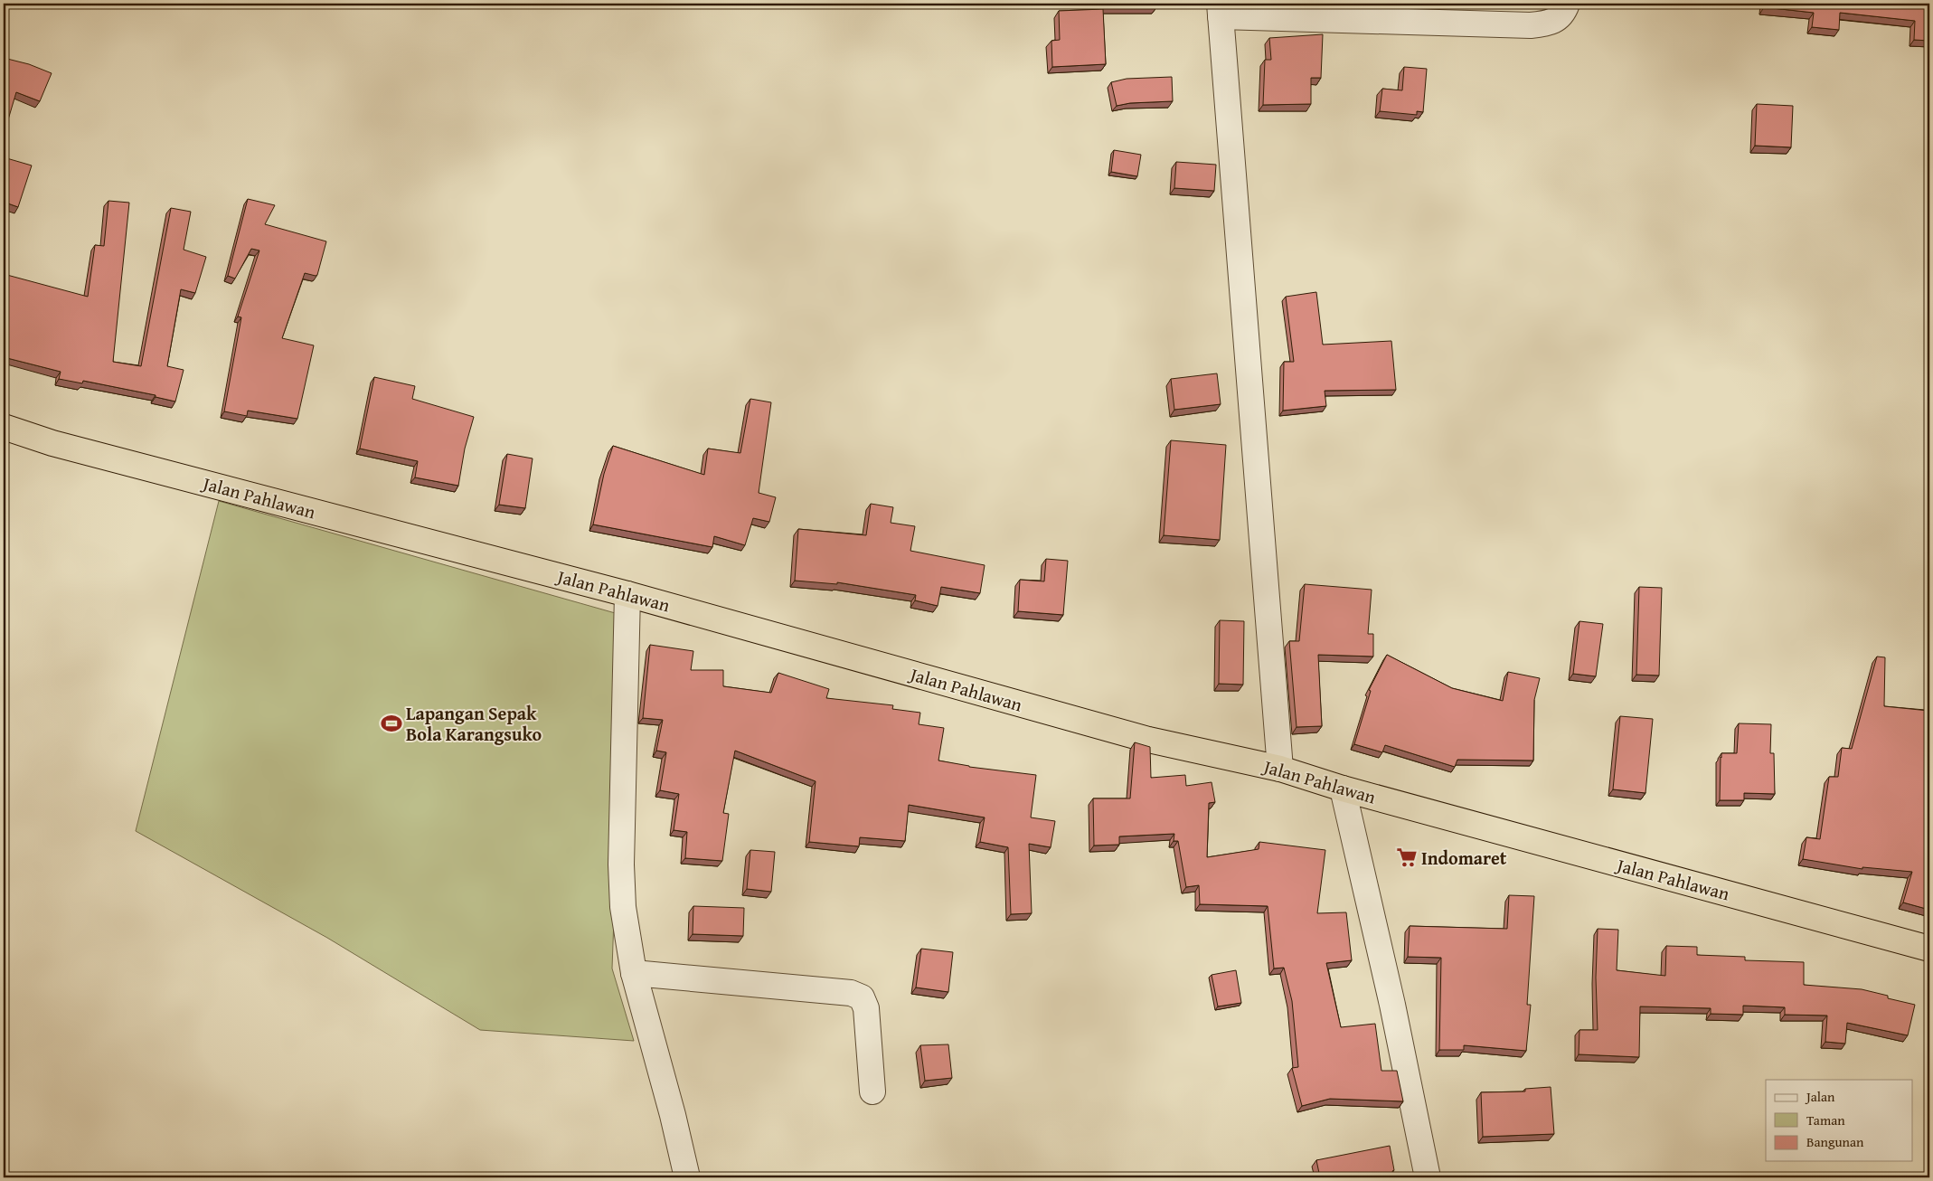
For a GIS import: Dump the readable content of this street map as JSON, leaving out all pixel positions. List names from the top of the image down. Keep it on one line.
{"streets":{"highway":["Jalan Pahlawan"]},"places":{"sports":["Lapangan Sepak Bola Karangsuko"],"supermarket":["Indomaret"]},"legend":["Jalan","Taman","Bangunan"]}
